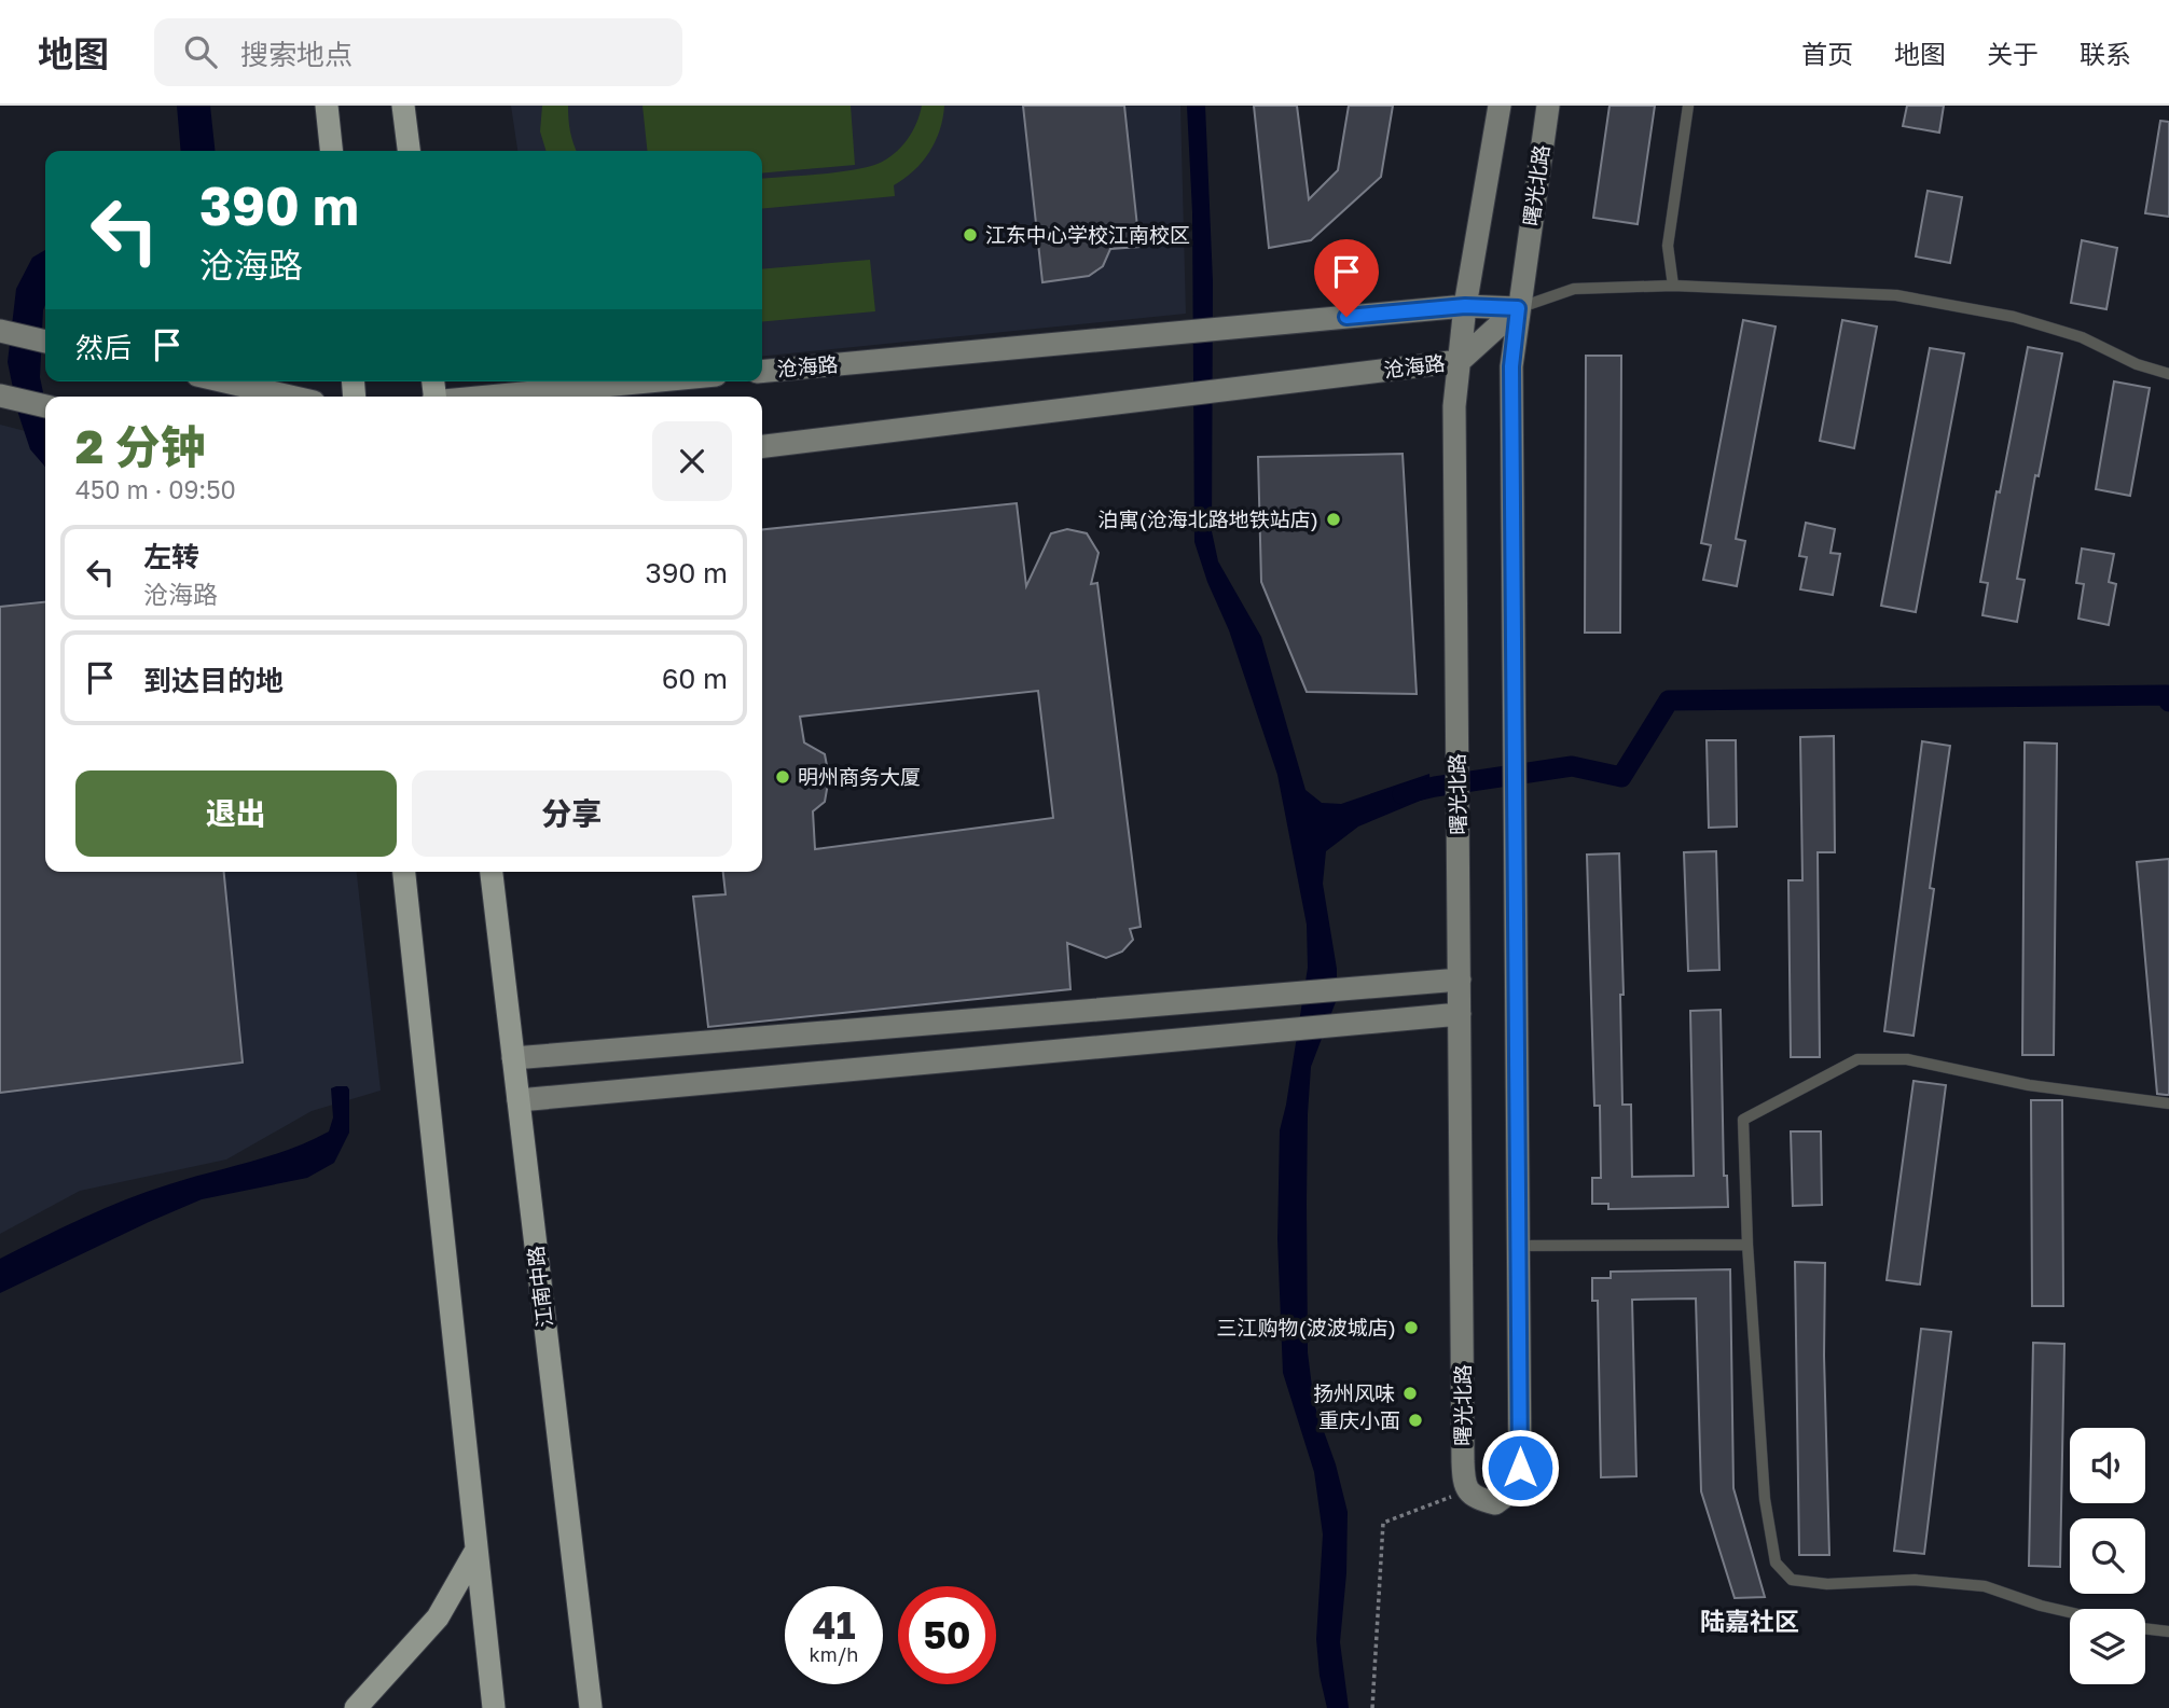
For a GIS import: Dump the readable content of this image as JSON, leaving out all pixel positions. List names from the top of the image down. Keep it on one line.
{"streets":{"main road":["江南中路"],"street":["曙光北路","沧海路"]},"crossings":[["曙光北路","沧海路"]],"districts":["陆嘉社区"],"places":["江东中心学校江南校区","泊寓(沧海北路地铁站店)","明州商务大厦","三江购物(波波城店)","扬州风味","重庆小面"],"page":{"header":"地图","search":"搜索地点","nav":["首页","地图","关于","联系"],"turn":["390 m","沧海路"],"then":"然后","heading":["2 分钟","450 m · 09:50"],"list":[{"name":"左转","note":"沧海路","value":"390 m"},{"name":"到达目的地","value":"60 m"}],"buttons":["退出","分享"],"speed":"41 km/h","limit":"50"}}
